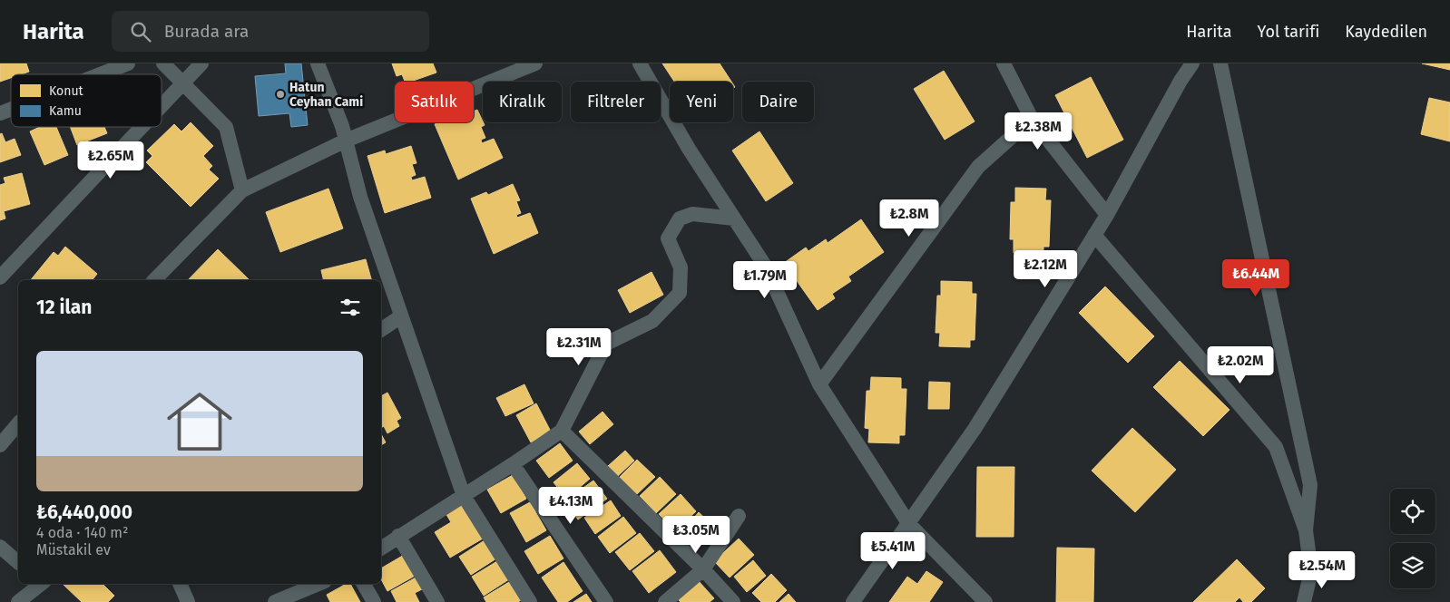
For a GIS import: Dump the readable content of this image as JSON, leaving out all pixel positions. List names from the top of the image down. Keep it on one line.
{"places":["Hatun Ceyhan Cami"],"legend":["Konut","Kamu"],"page":{"header":"Harita","search":"Burada ara","nav":["Harita","Yol tarifi","Kaydedilen"],"chip":["Satılık","Kiralık","Filtreler","Yeni","Daire"],"price":["₺2.38M","₺2.65M","₺2.8M","₺2.12M","₺6.44M","₺1.79M","₺2.31M","₺2.02M","₺4.13M","₺3.05M","₺5.41M","₺2.54M"],"heading":"12 ilan","list":[{"name":"₺6,440,000","note":"4 oda · 140 m² · Müstakil ev"}]}}
